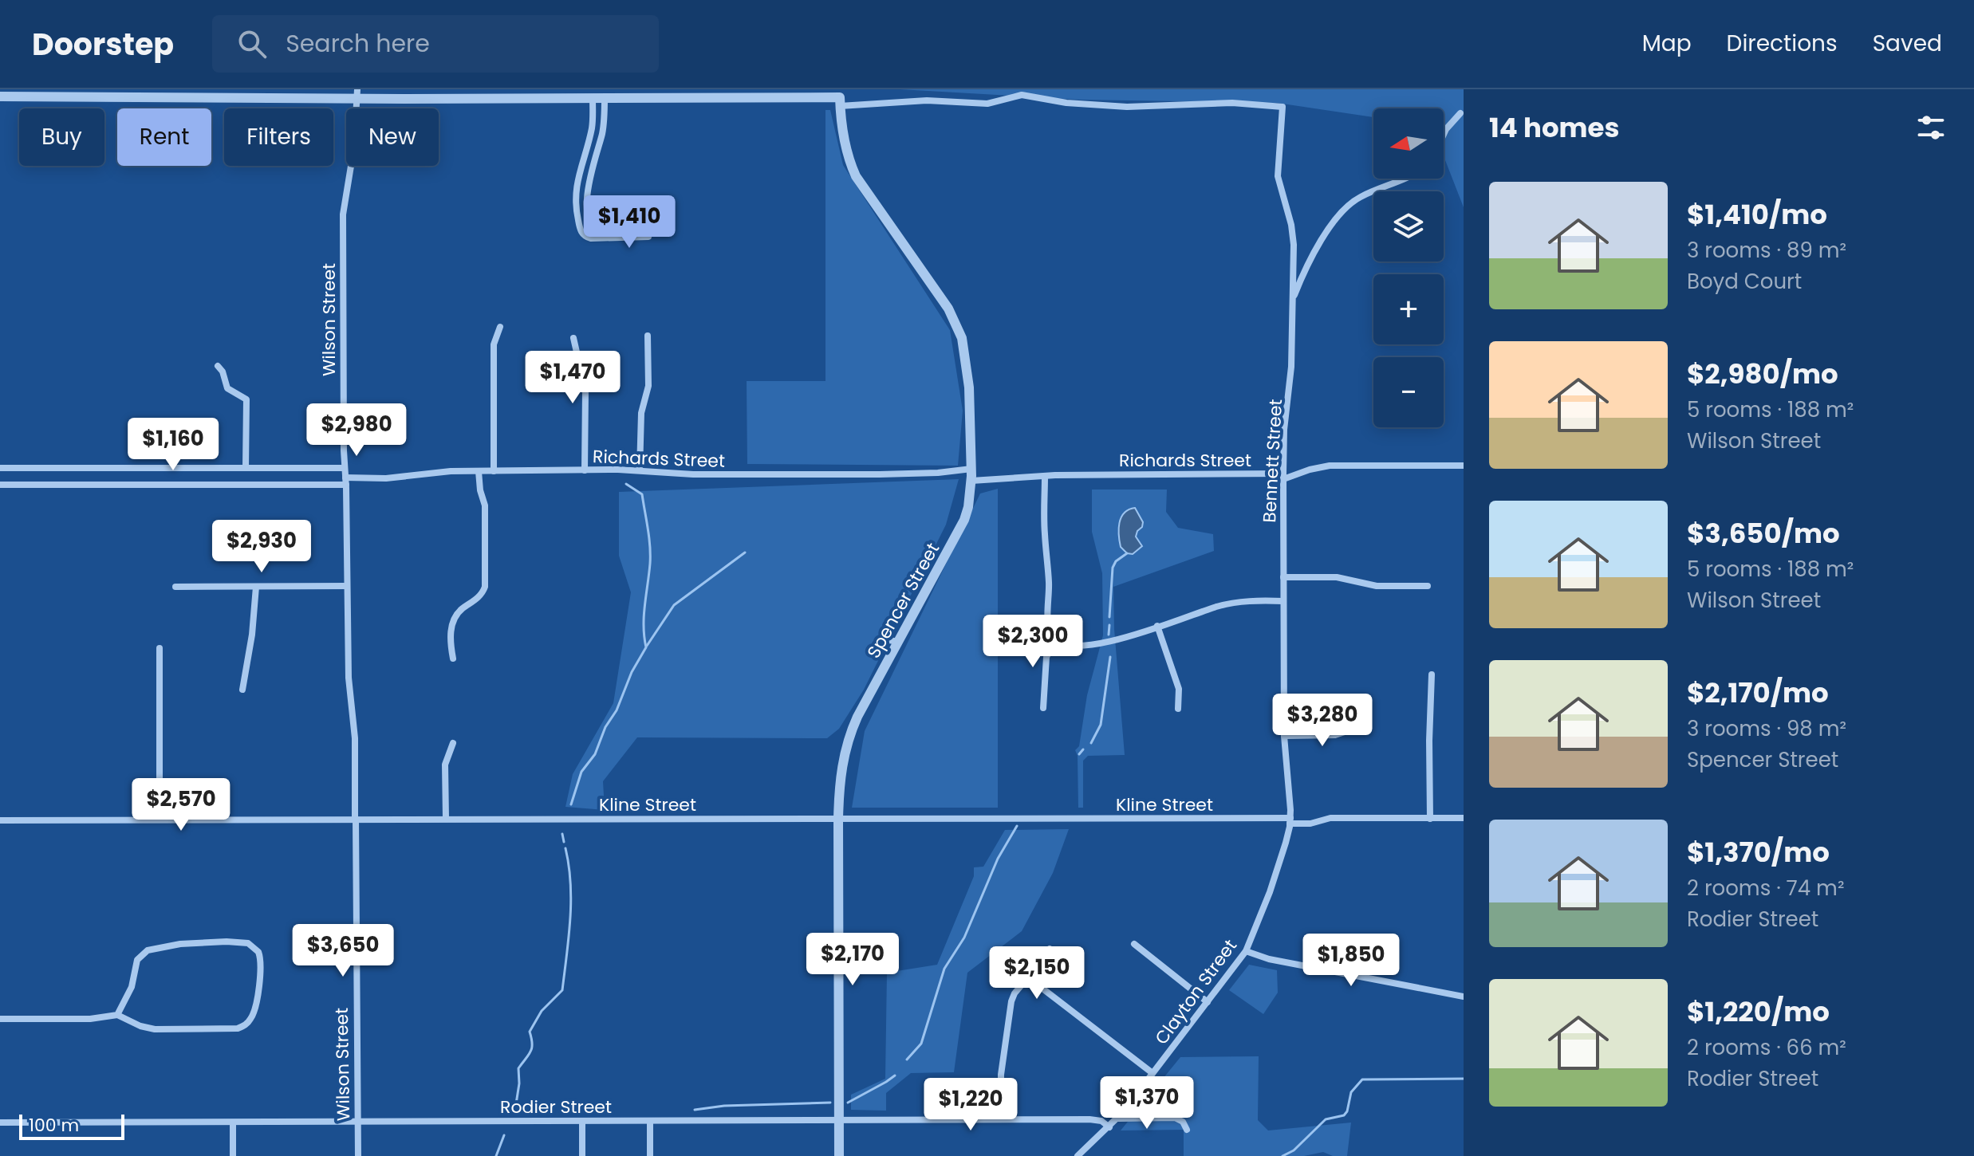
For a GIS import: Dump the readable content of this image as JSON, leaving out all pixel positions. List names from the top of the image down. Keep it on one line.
{"streets":{"street":["Wilson Street","Richards Street","Bennett Street","Spencer Street","Kline Street","Clayton Street","Rodier Street"]},"crossings":[["Wilson Street","Richards Street"],["Wilson Street","Kline Street"],["Wilson Street","Rodier Street"],["Richards Street","Bennett Street"],["Richards Street","Spencer Street"],["Bennett Street","Spencer Street"],["Bennett Street","Kline Street"],["Bennett Street","Clayton Street"],["Spencer Street","Kline Street"],["Spencer Street","Rodier Street"],["Kline Street","Clayton Street"],["Clayton Street","Rodier Street"]],"scale_bar":"100 m","north":"left","page":{"header":"Doorstep","search":"Search here","nav":["Map","Directions","Saved"],"heading":"14 homes","map_buttons":["+","−"],"chip":["Buy","Rent","Filters","New"],"list":[{"name":"$1,410/mo","note":"3 rooms · 89 m² · Boyd Court"},{"name":"$2,980/mo","note":"5 rooms · 188 m² · Wilson Street"},{"name":"$3,650/mo","note":"5 rooms · 188 m² · Wilson Street"},{"name":"$2,170/mo","note":"3 rooms · 98 m² · Spencer Street"},{"name":"$1,370/mo","note":"2 rooms · 74 m² · Rodier Street"},{"name":"$1,220/mo","note":"2 rooms · 66 m² · Rodier Street"}],"price":["$1,410","$1,470","$2,980","$1,160","$2,930","$2,300","$3,280","$2,570","$3,650","$2,170","$1,850","$2,150","$1,370","$1,220"],"scale":"100 m"}}
